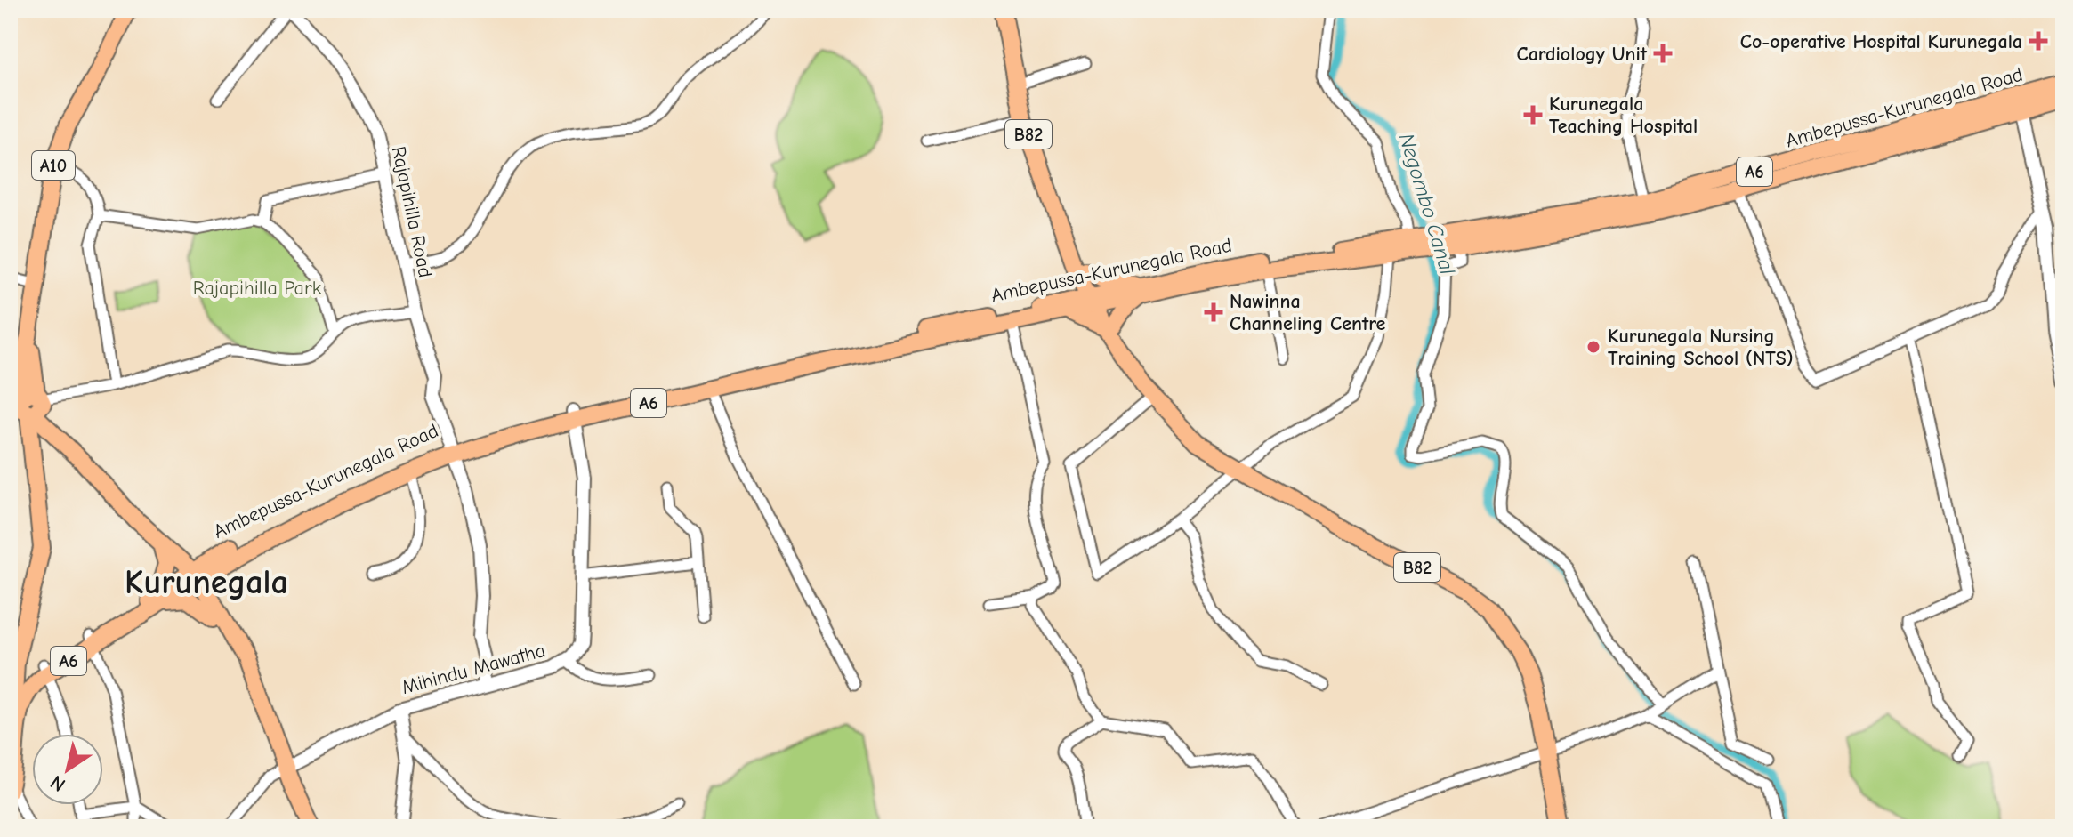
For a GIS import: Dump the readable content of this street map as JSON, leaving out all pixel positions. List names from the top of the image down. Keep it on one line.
{"streets":{"main road":["Ambepussa-Kurunegala Road","B82","A10","A6"],"street":["Rajapihilla Road","Mihindu Mawatha"]},"crossings":[["Ambepussa-Kurunegala Road","B82"],["Ambepussa-Kurunegala Road","A6"],["Ambepussa-Kurunegala Road","Rajapihilla Road"],["Ambepussa-Kurunegala Road","Mihindu Mawatha"],["Rajapihilla Road","Mihindu Mawatha"]],"districts":["Kurunegala"],"water":["Negombo Canal"],"parks":["Rajapihilla Park"],"places":{"health":["Co-operative Hospital Kurunegala","Cardiology Unit","Kurunegala Teaching Hospital","Nawinna Channeling Centre"],"other":["Kurunegala Nursing Training School (NTS)"]},"north":"bottom left"}
